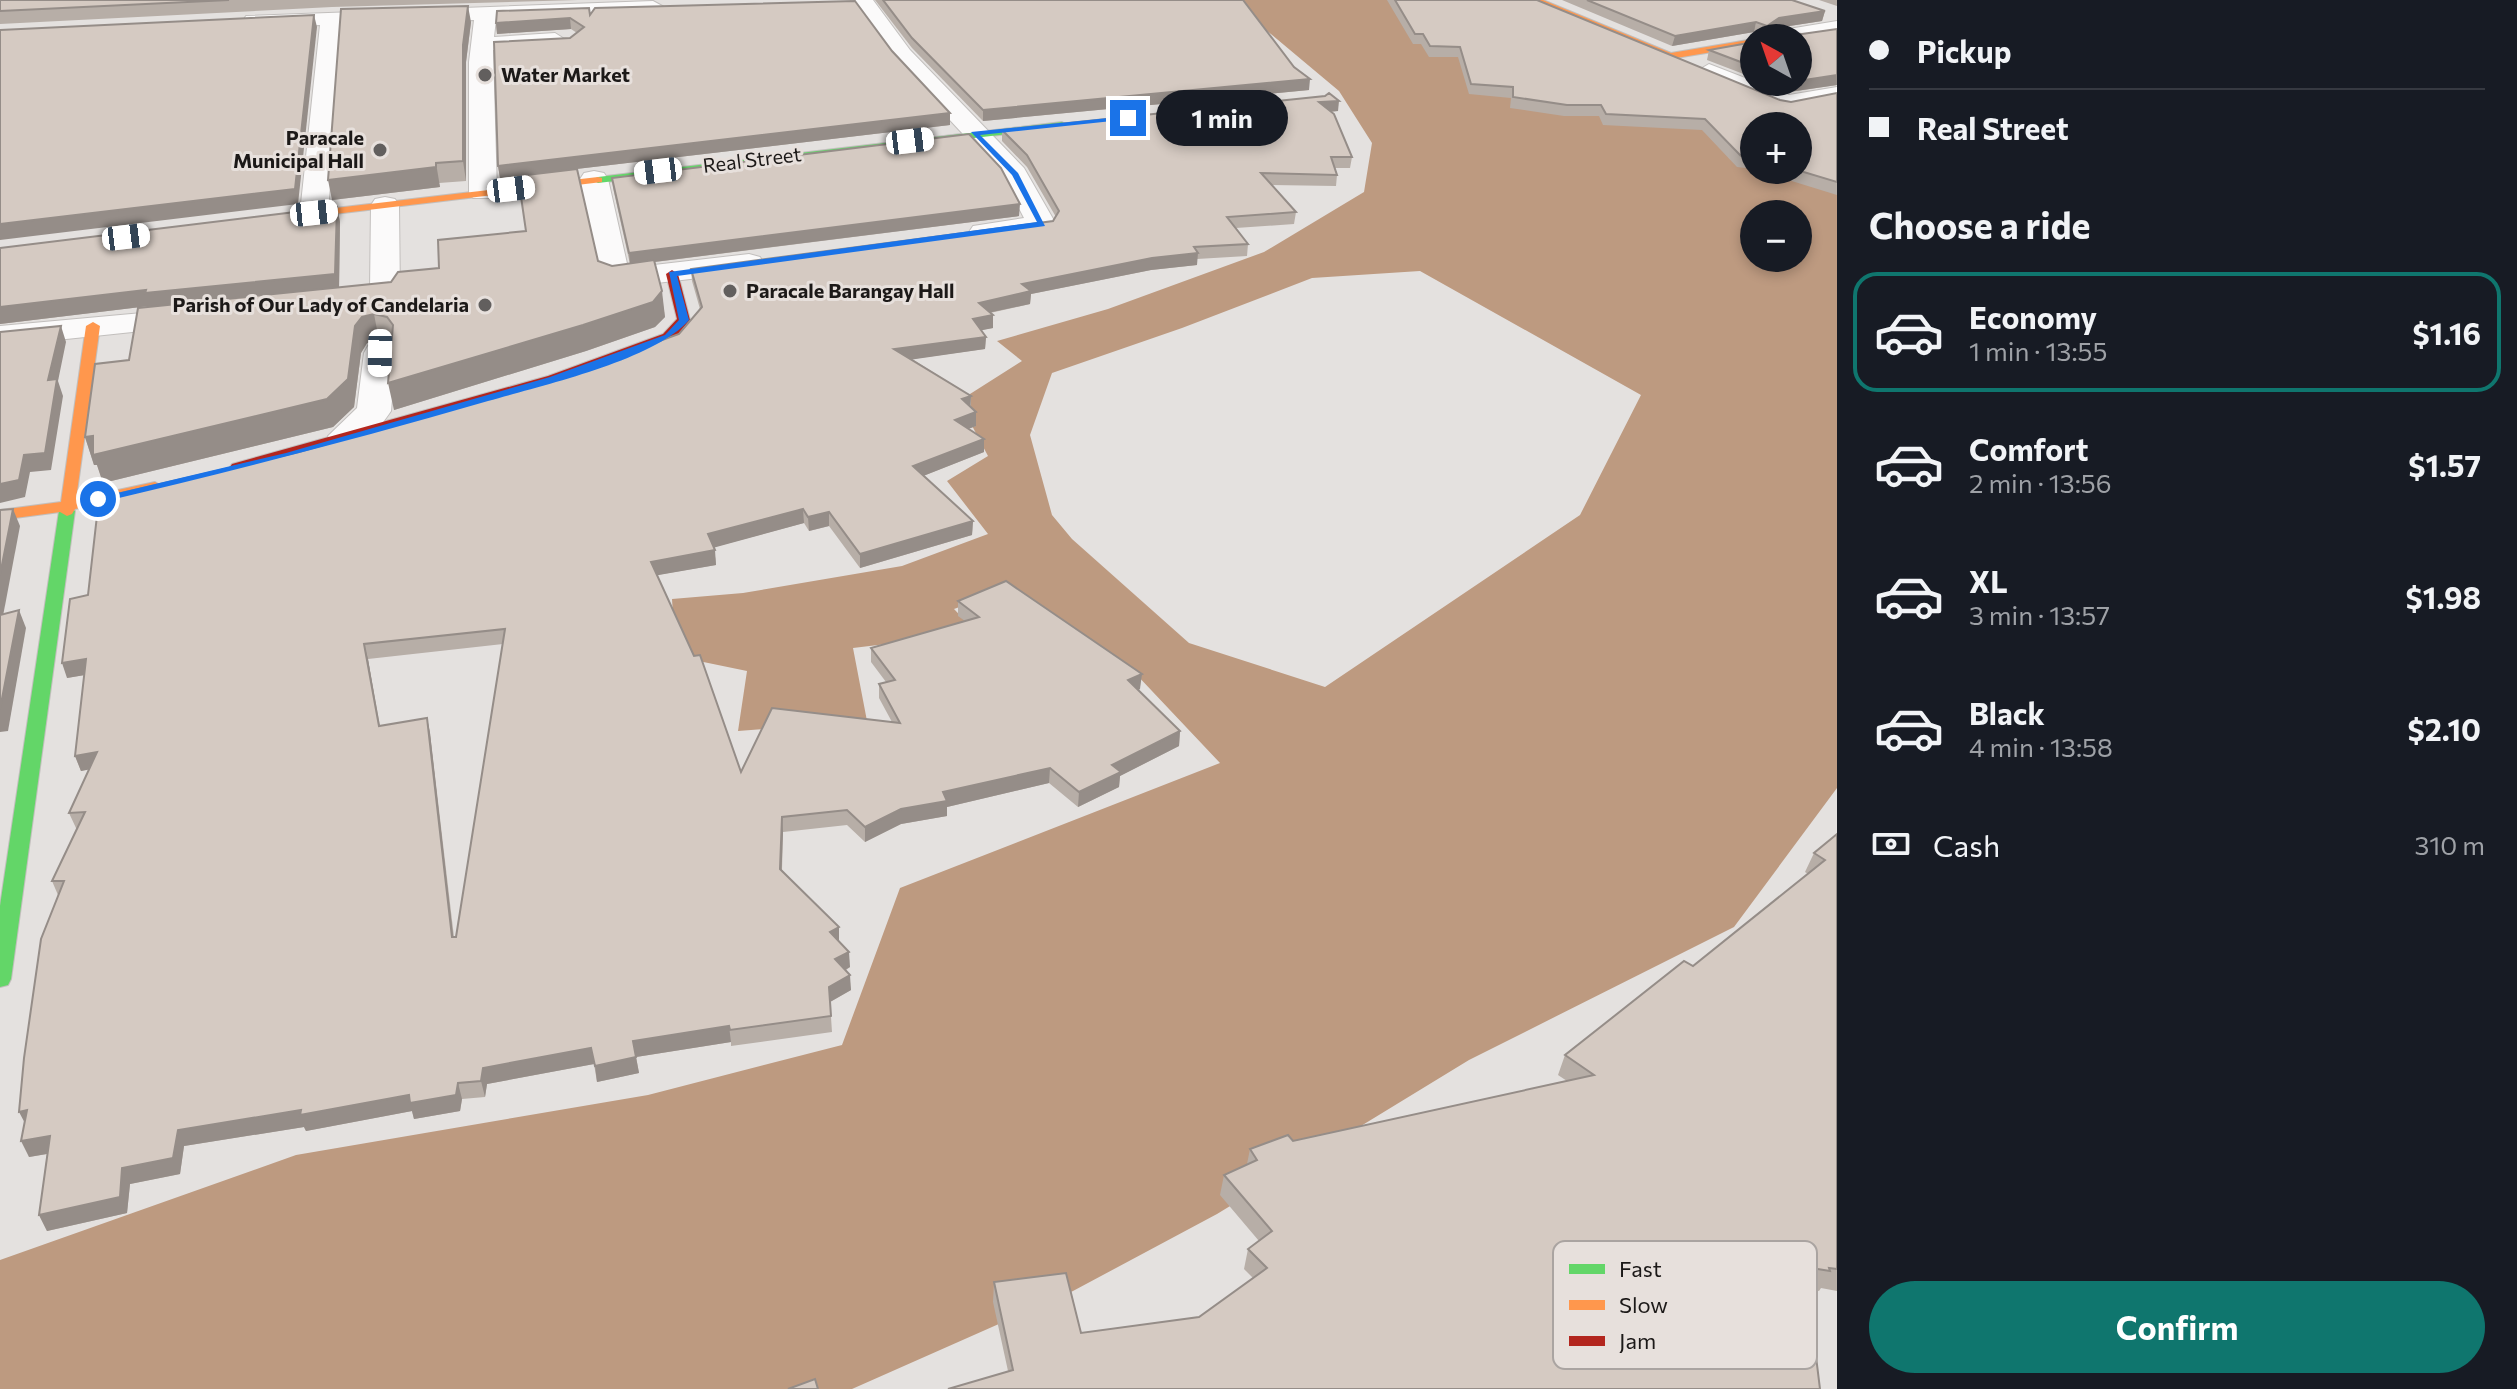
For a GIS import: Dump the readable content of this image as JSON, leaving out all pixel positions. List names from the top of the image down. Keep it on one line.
{"streets":{"street":["Real Street"]},"places":["Water Market","Paracale Municipal Hall","Paracale Barangay Hall","Parish of Our Lady of Candelaria"],"legend":["Fast","Slow","Jam"],"north":"top left","page":{"banner":["Pickup","Real Street"],"map_buttons":["+","−"],"bubble":"1 min","heading":"Choose a ride","list":[{"name":"Economy","note":"1 min · 13:55","value":"$1.16"},{"name":"Comfort","note":"2 min · 13:56","value":"$1.57"},{"name":"XL","note":"3 min · 13:57","value":"$1.98"},{"name":"Black","note":"4 min · 13:58","value":"$2.10"}],"pay":["Cash","310 m"],"buttons":"Confirm"}}
